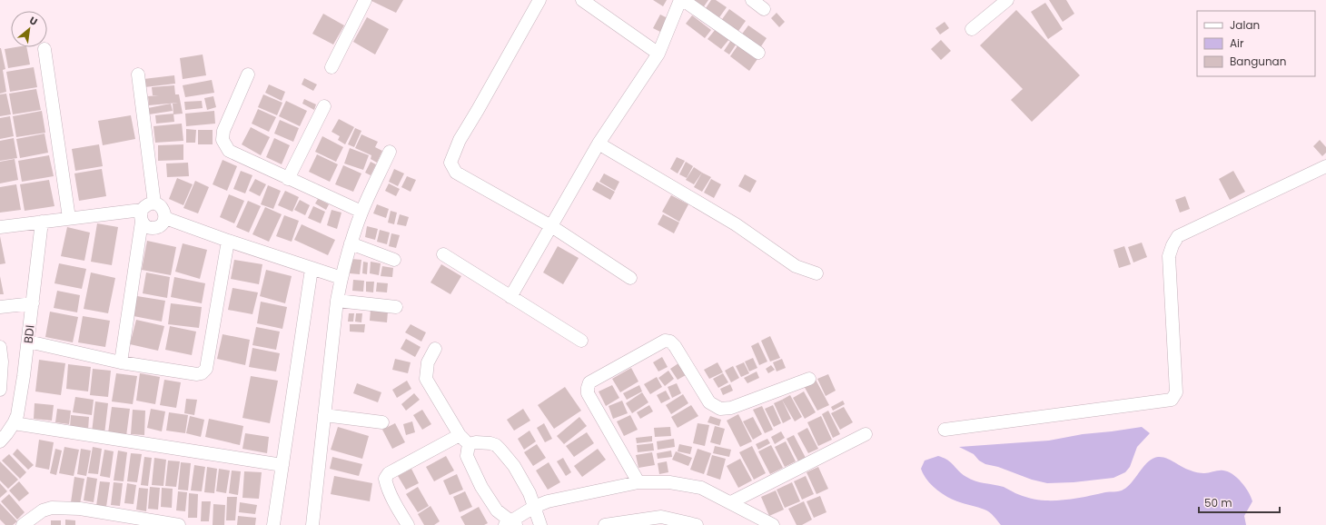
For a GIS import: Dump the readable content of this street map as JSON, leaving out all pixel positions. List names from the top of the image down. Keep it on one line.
{"streets":{"street":["BDI"]},"legend":["Jalan","Air","Bangunan"],"scale_bar":"50 m","north":"top right"}
